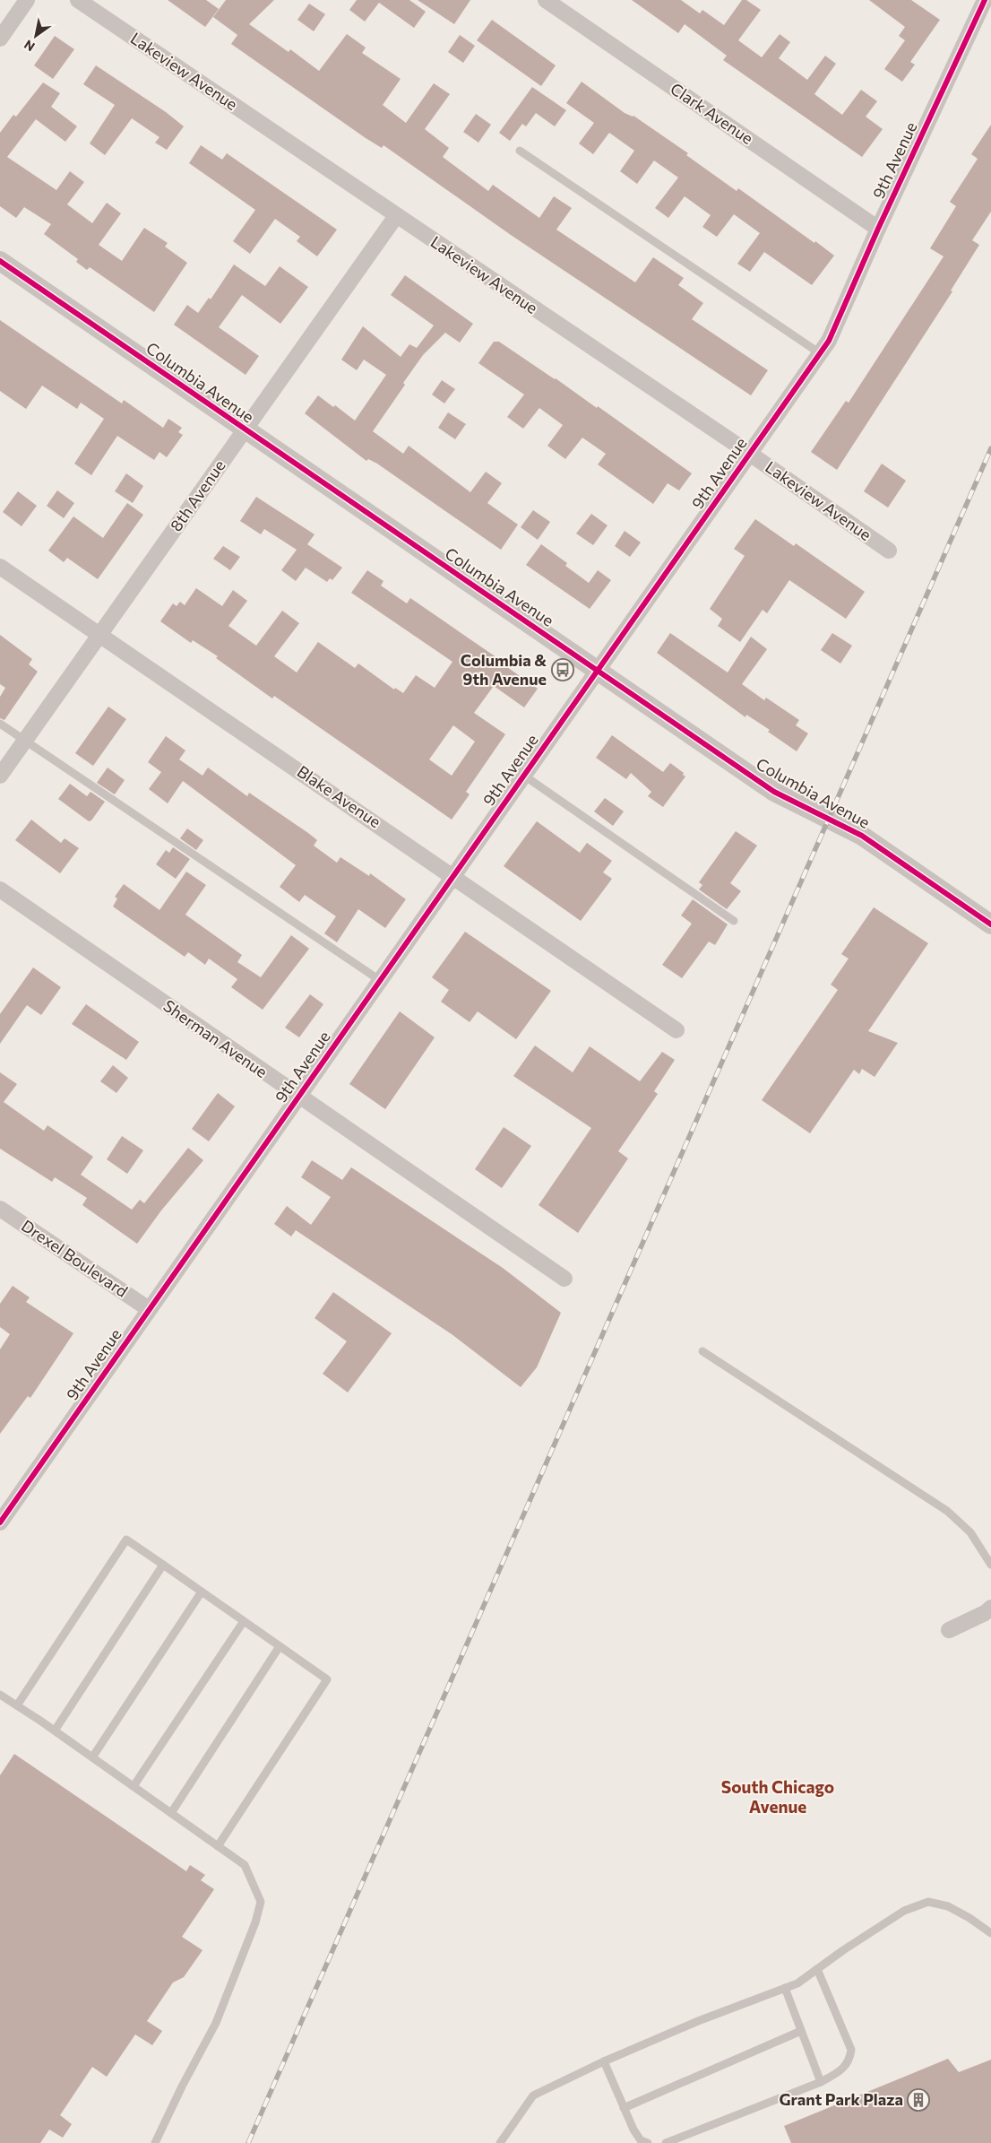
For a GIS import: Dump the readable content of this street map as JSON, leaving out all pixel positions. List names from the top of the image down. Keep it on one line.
{"streets":{"street":["Lakeview Avenue","Clark Avenue","9th Avenue","Columbia Avenue","8th Avenue","Blake Avenue","Sherman Avenue","Drexel Boulevard"]},"crossings":[["Lakeview Avenue","9th Avenue"],["Lakeview Avenue","8th Avenue"],["Clark Avenue","9th Avenue"],["9th Avenue","Columbia Avenue"],["9th Avenue","Blake Avenue"],["9th Avenue","Sherman Avenue"],["9th Avenue","Drexel Boulevard"],["Columbia Avenue","8th Avenue"],["8th Avenue","Blake Avenue"]],"districts":["South Chicago Avenue"],"places":{"bus stop":["Columbia & 9th Avenue"],"building":["Grant Park Plaza"]},"north":"bottom left"}
